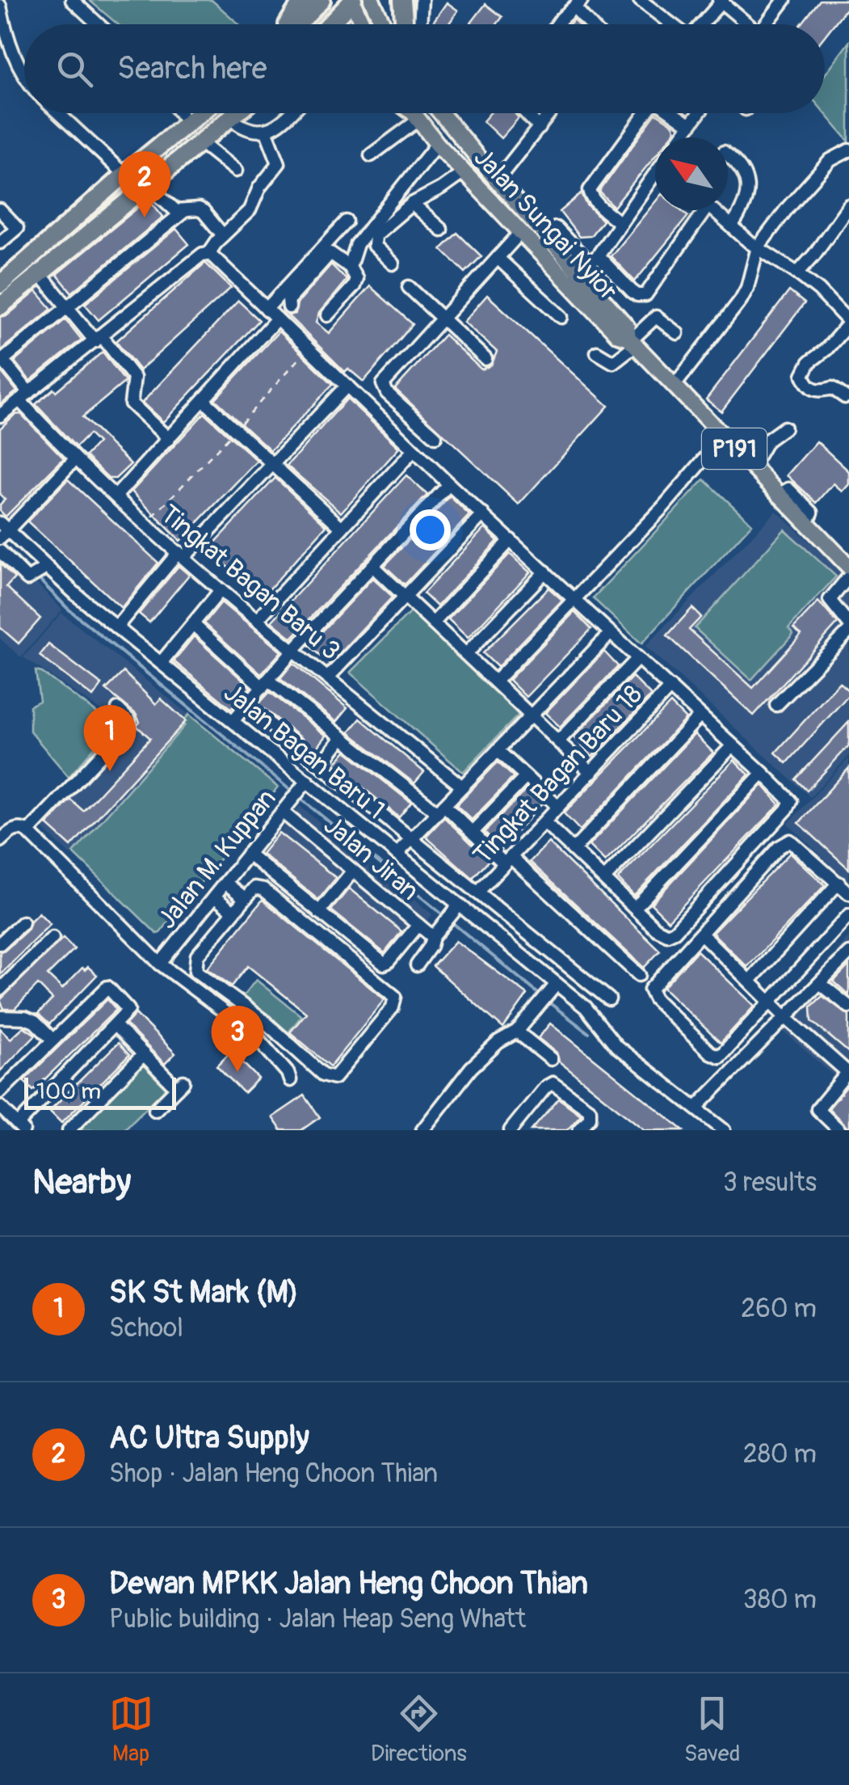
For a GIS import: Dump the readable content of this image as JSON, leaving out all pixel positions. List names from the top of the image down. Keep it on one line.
{"streets":{"main road":["Jalan Sungai Nyior","P191"],"street":["Tingkat Bagan Baru 3","Jalan Bagan Baru 1","Tingkat Bagan Baru 18","Jalan Jiran","Jalan M. Kuppan"]},"crossings":[["Jalan Bagan Baru 1","Tingkat Bagan Baru 18"],["Jalan Bagan Baru 1","Jalan M. Kuppan"],["Jalan Jiran","Jalan M. Kuppan"]],"scale_bar":"100 m","north":"top left","page":{"search":"Search here","pins":["2","1","3"],"scale":"100 m","heading":["Nearby","3 results"],"list":[{"mark":"1","name":"SK St Mark (M)","note":"School","value":"260 m"},{"mark":"2","name":"AC Ultra Supply","note":"Shop · Jalan Heng Choon Thian","value":"280 m"},{"mark":"3","name":"Dewan MPKK Jalan Heng Choon Thian","note":"Public building · Jalan Heap Seng Whatt","value":"380 m"}],"nav":["Map","Directions","Saved"]}}
